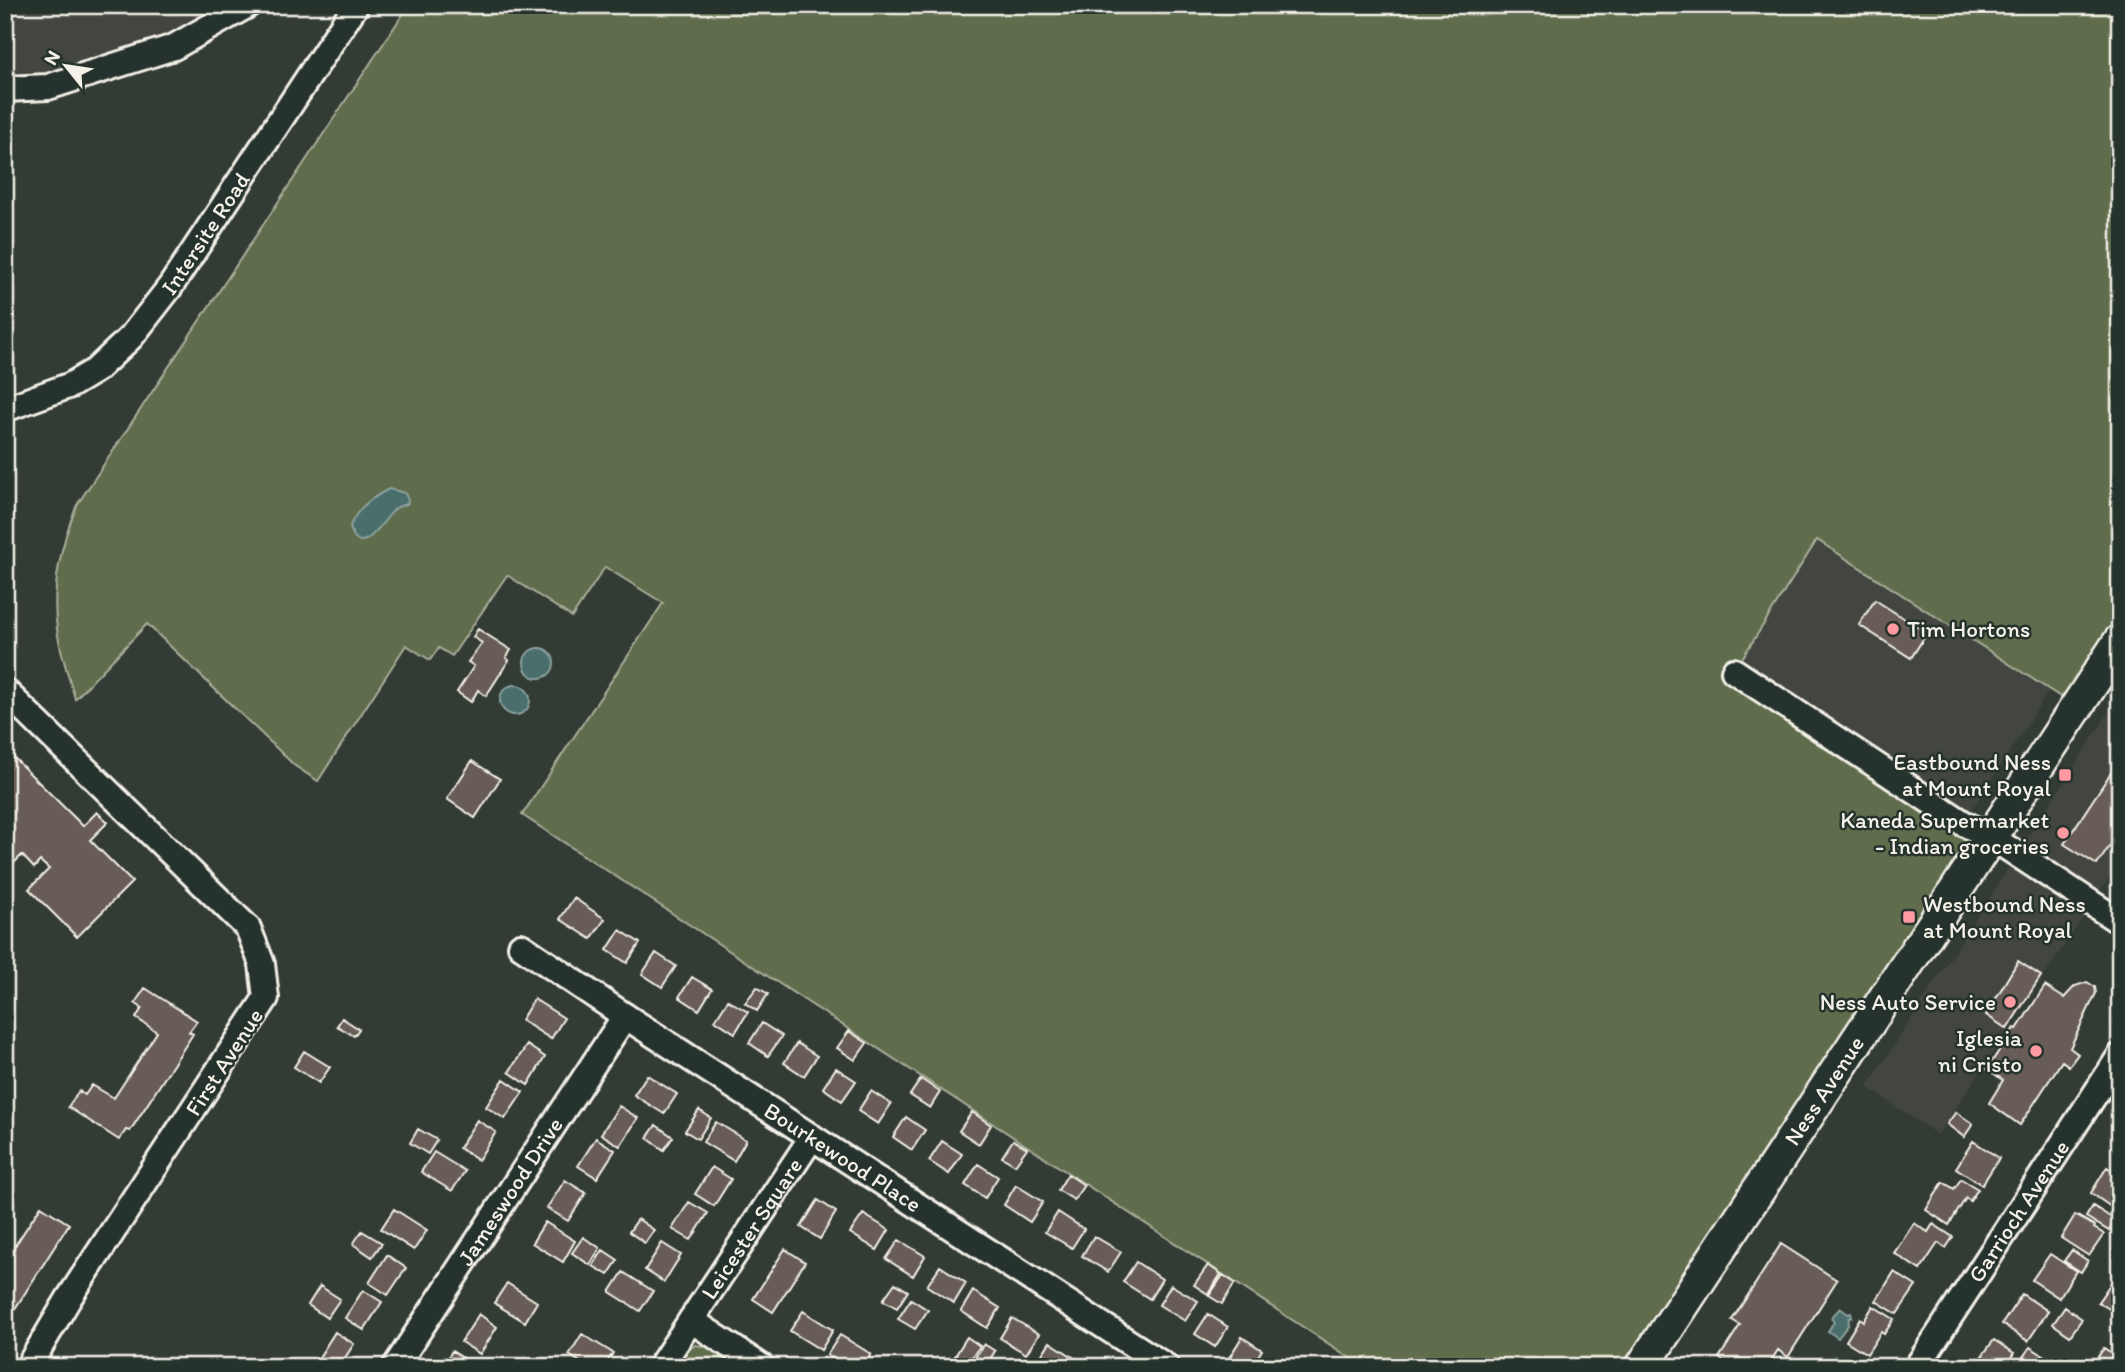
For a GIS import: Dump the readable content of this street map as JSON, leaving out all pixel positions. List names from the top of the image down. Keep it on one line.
{"streets":{"main road":["Ness Avenue"],"street":["Intersite Road","First Avenue","Bourkewood Place","Jameswood Drive","Garrioch Avenue","Leicester Square"]},"crossings":[["Bourkewood Place","Jameswood Drive"],["Bourkewood Place","Leicester Square"]],"places":{"other":["Tim Hortons","Kaneda Supermarket - Indian groceries","Ness Auto Service","Iglesia ni Cristo"],"transit":["Eastbound Ness at Mount Royal","Westbound Ness at Mount Royal"]},"north":"top left"}
